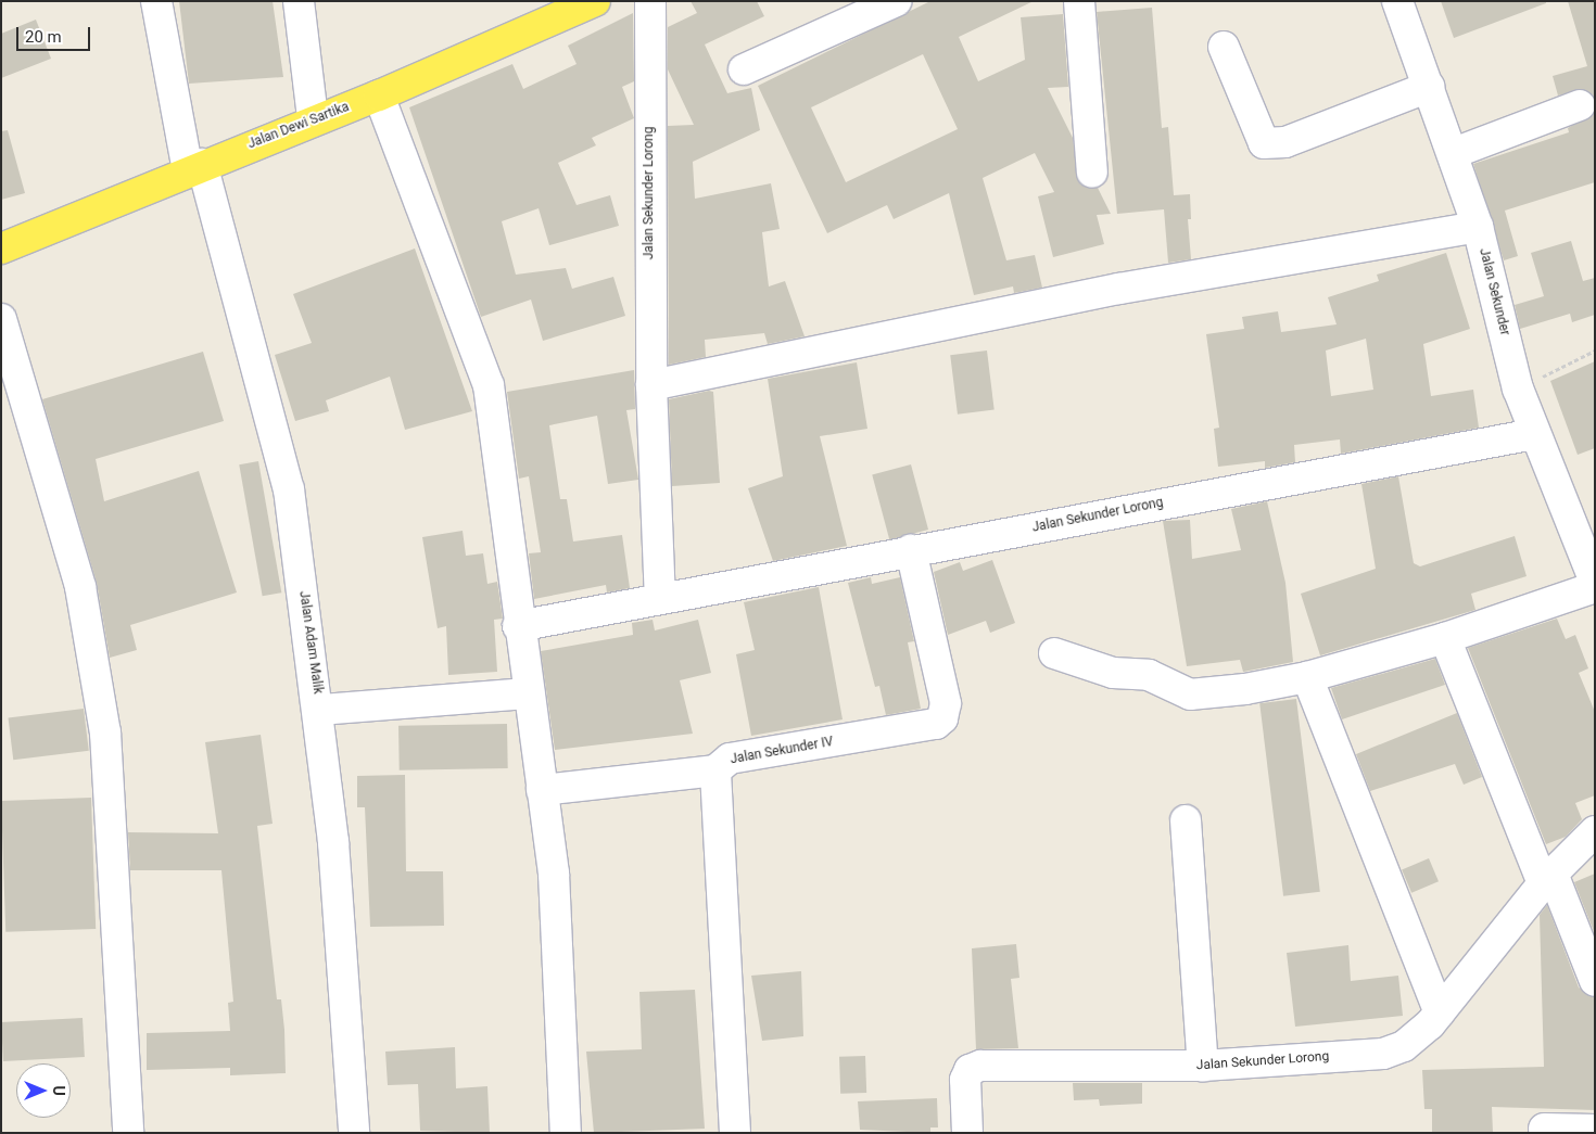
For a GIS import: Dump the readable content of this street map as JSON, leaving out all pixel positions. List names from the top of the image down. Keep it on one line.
{"streets":{"main road":["Jalan Dewi Sartika"],"street":["Jalan Sekunder Lorong","Jalan Sekunder","Jalan Adam Malik","Jalan Sekunder IV"]},"crossings":[["Jalan Dewi Sartika","Jalan Adam Malik"],["Jalan Sekunder Lorong","Jalan Sekunder"],["Jalan Sekunder Lorong","Jalan Sekunder IV"]],"scale_bar":"20 m","north":"right"}
